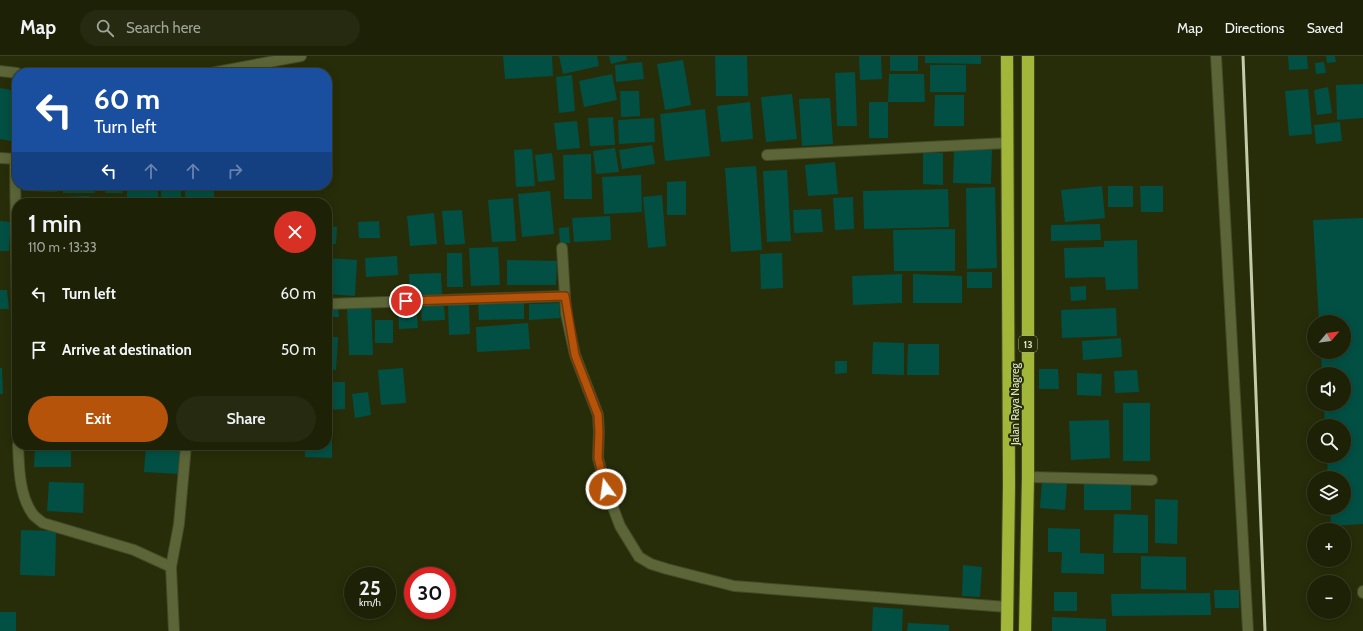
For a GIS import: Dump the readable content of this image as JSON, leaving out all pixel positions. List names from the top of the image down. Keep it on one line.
{"streets":{"highway":["13","Jalan Raya Nagreg"]},"north":"top right","page":{"header":"Map","search":"Search here","nav":["Map","Directions","Saved"],"turn":["60 m","Turn left"],"heading":["1 min","110 m · 13:33"],"list":[{"name":"Turn left","value":"60 m"},{"name":"Arrive at destination","value":"50 m"}],"map_buttons":["+","−"],"buttons":["Exit","Share"],"speed":"25 km/h","limit":"30"}}
